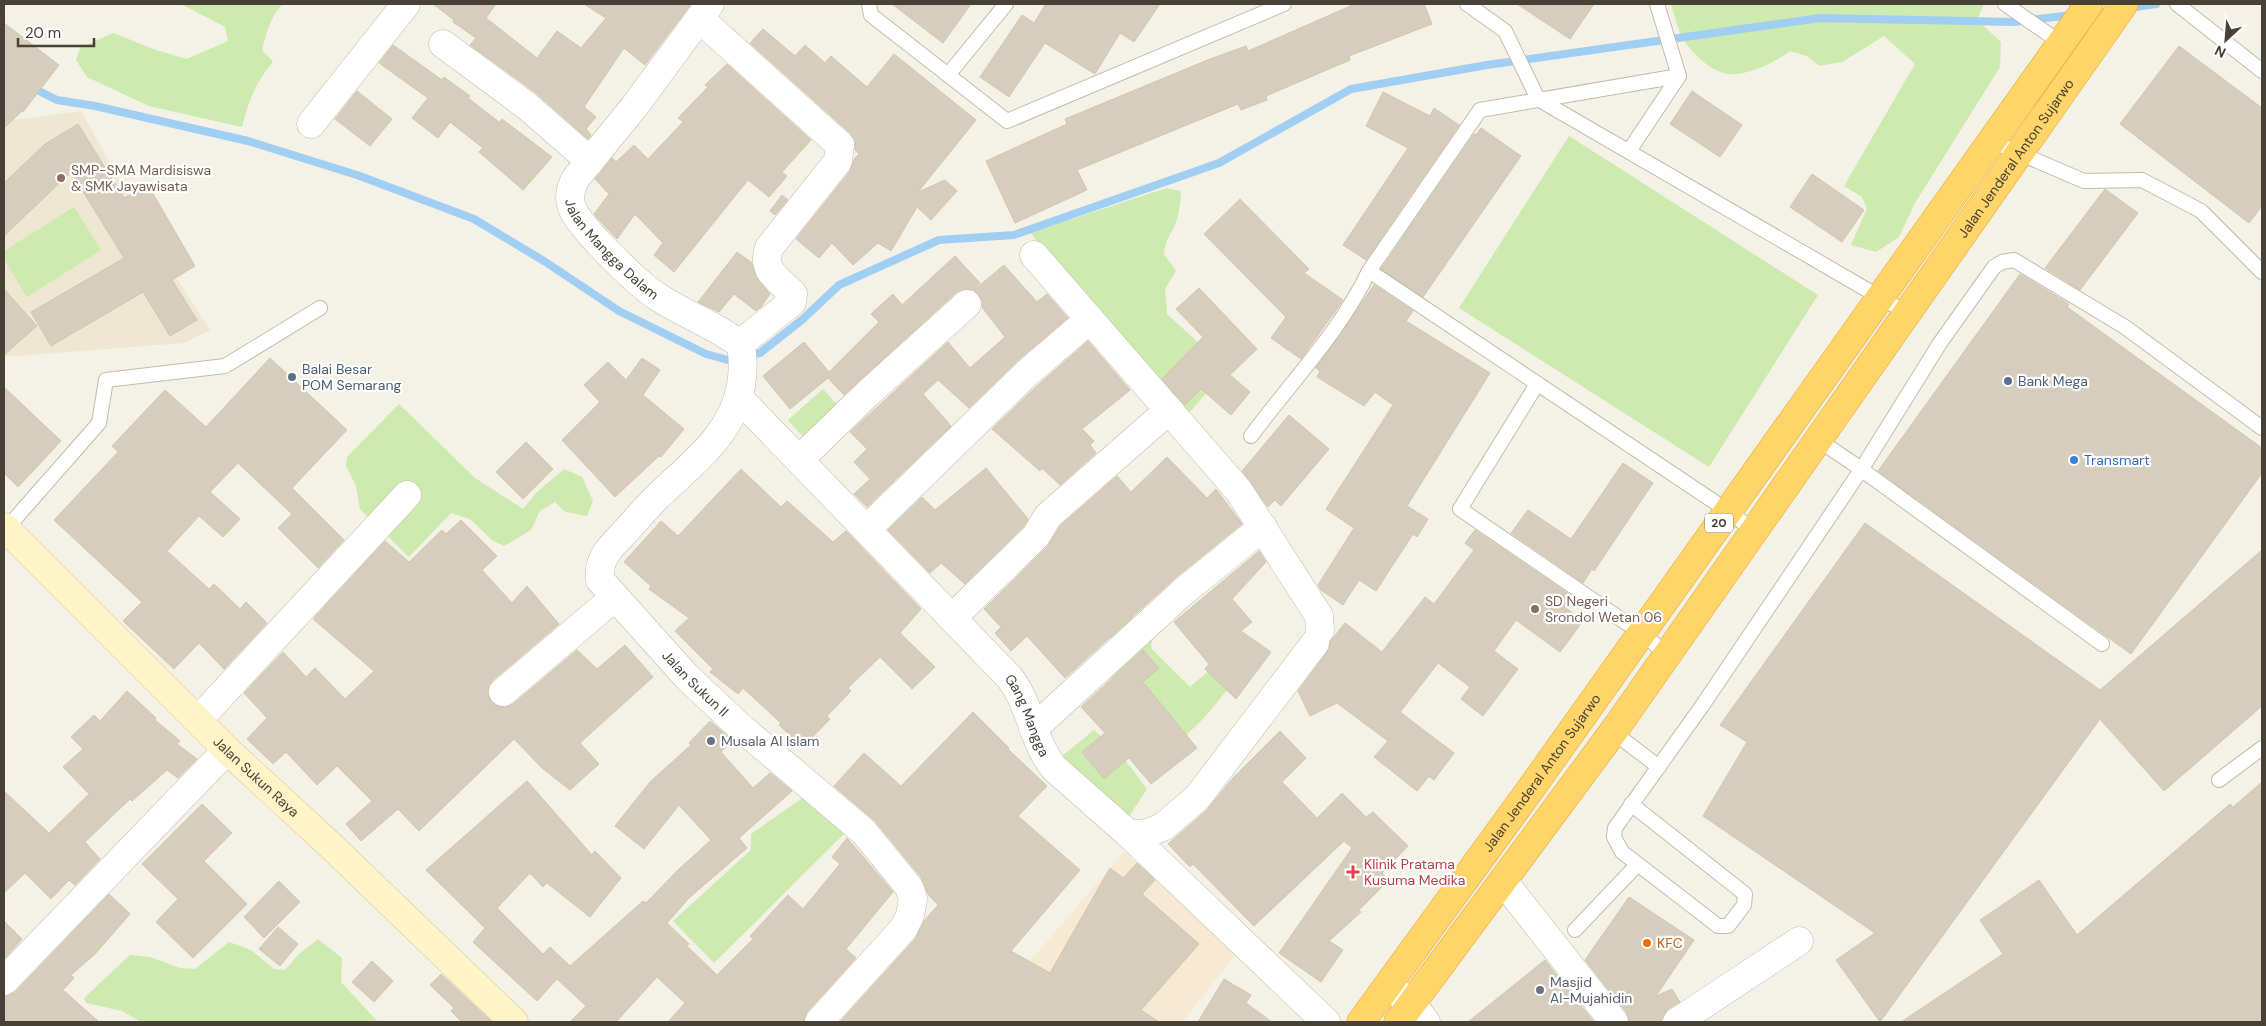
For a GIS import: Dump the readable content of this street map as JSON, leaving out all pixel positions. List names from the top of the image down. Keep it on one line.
{"streets":{"highway":["Jalan Jenderal Anton Sujarwo","20"],"street":["Jalan Mangga Dalam","Jalan Sukun II","Gang Mangga","Jalan Sukun Raya"]},"crossings":[["Jalan Mangga Dalam","Jalan Sukun II"],["Jalan Mangga Dalam","Gang Mangga"],["Jalan Sukun II","Gang Mangga"]],"places":{"other":["SMP-SMA Mardisiswa & SMK Jayawisata","Balai Besar POM Semarang","Bank Mega","Transmart","SD Negeri Srondol Wetan 06","Musala Al Islam","KFC","Masjid Al-Mujahidin"],"health":["Klinik Pratama Kusuma Medika"]},"scale_bar":"20 m","north":"bottom left"}
